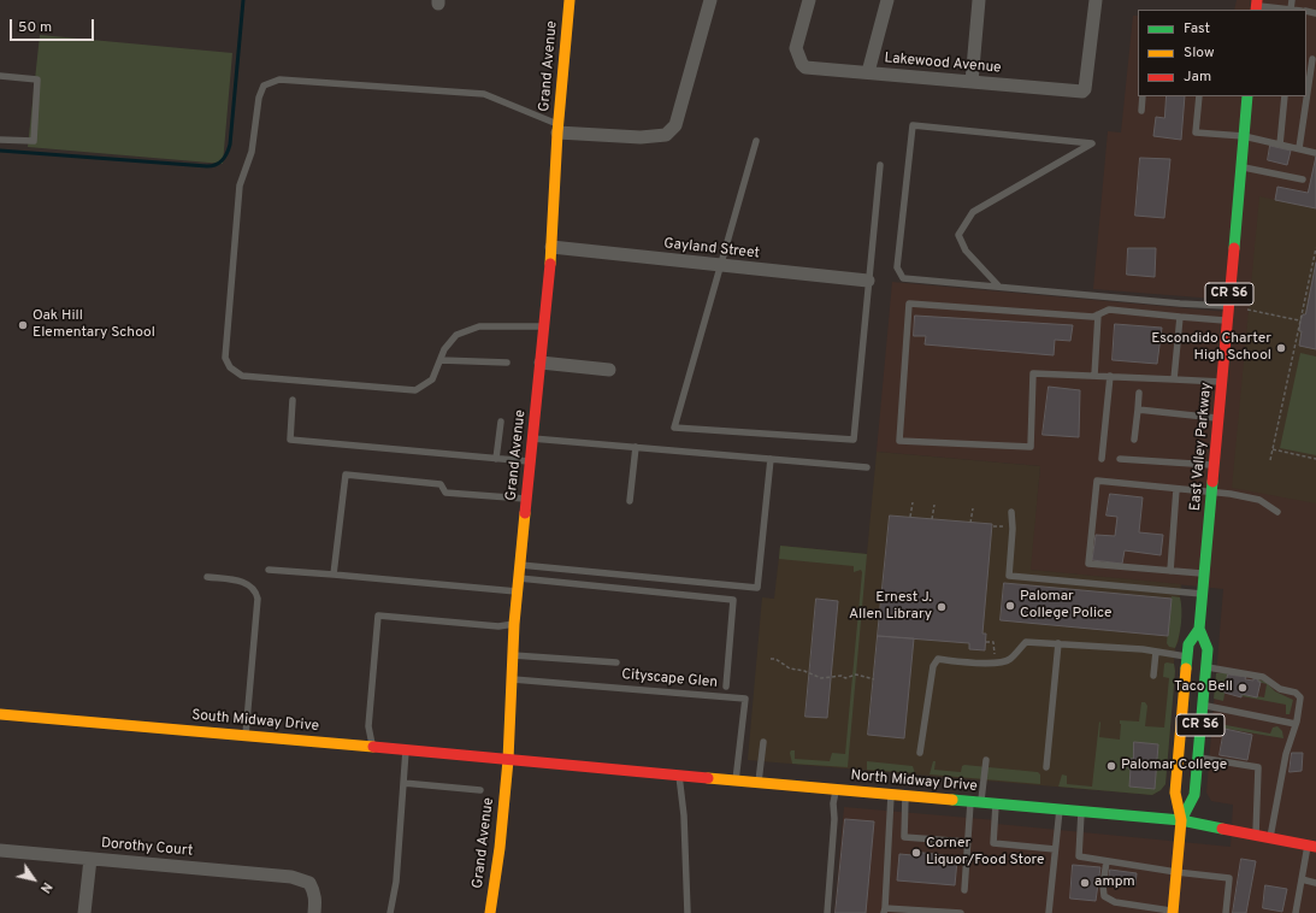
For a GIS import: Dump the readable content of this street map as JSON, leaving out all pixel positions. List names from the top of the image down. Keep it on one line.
{"streets":{"main road":["Grand Avenue","CR S6","East Valley Parkway","South Midway Drive","North Midway Drive"],"street":["Lakewood Avenue","Gayland Street","Dorothy Court"],"lane":["Cityscape Glen"]},"crossings":[["Grand Avenue","Gayland Street"],["Grand Avenue","Cityscape Glen"],["Grand Avenue","South Midway Drive"],["Grand Avenue","North Midway Drive"],["East Valley Parkway","North Midway Drive"],["Cityscape Glen","North Midway Drive"],["South Midway Drive","North Midway Drive"]],"places":["Oak Hill Elementary School","Escondido Charter High School","Palomar College Police","Ernest J. Allen Library","Taco Bell","Palomar College","Corner Liquor/Food Store","ampm"],"legend":["Fast","Slow","Jam"],"scale_bar":"50 m","north":"bottom right"}
